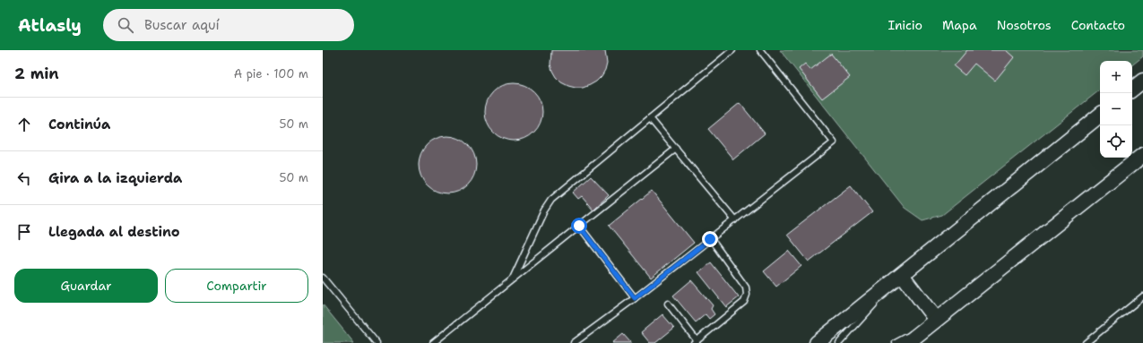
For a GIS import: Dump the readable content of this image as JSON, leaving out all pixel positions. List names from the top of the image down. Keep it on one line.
{"page":{"header":"Atlasly","search":"Buscar aquí","nav":["Inicio","Mapa","Nosotros","Contacto"],"heading":["2 min","A pie · 100 m"],"map_buttons":["+","−"],"list":[["Continúa","50 m"],["Gira a la izquierda","50 m"],"Llegada al destino"],"buttons":["Guardar","Compartir"]}}
